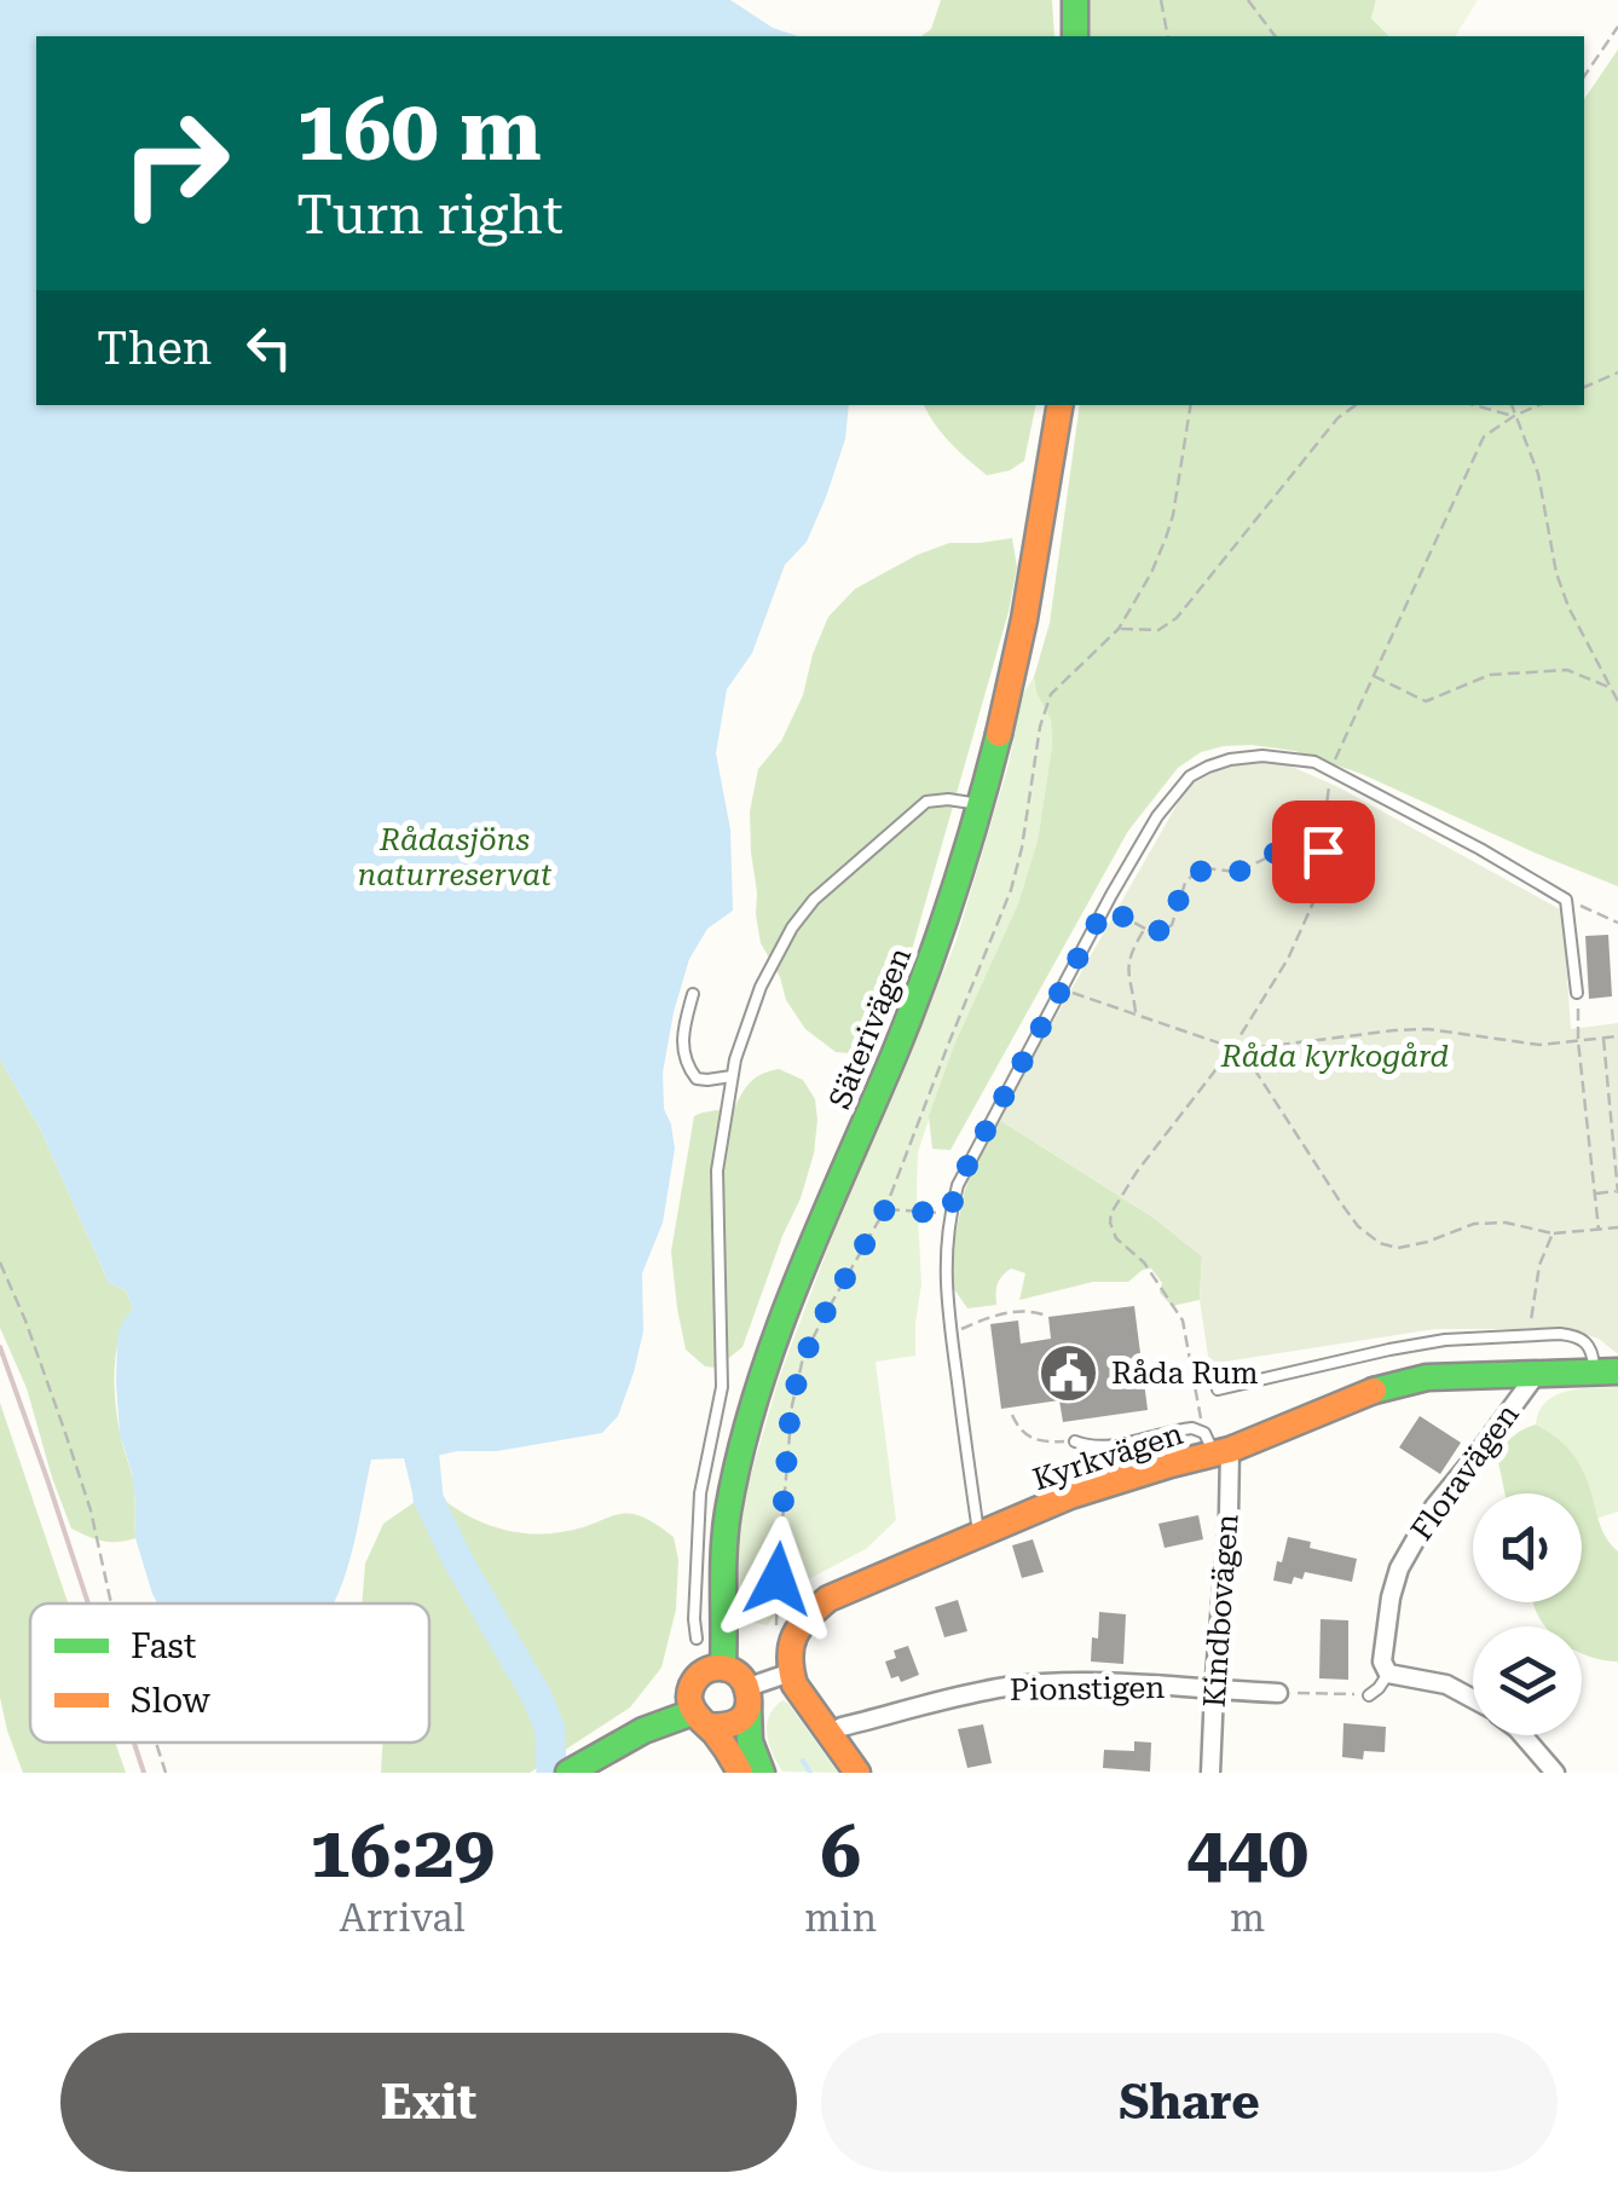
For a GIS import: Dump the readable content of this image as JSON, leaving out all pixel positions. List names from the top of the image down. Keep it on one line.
{"streets":{"street":["Säterivägen","Kyrkvägen","Floravägen","Kindbovägen","Pionstigen"]},"crossings":[["Kyrkvägen","Floravägen"],["Kyrkvägen","Kindbovägen"],["Kindbovägen","Pionstigen"]],"parks":["Rådasjöns naturreservat","Råda kyrkogård"],"places":{"public building":["Råda Rum"]},"legend":["Fast","Slow"],"page":{"turn":["160 m","Turn right"],"then":"Then","eta":["16:29","Arrival","6","min","440","m"],"buttons":["Exit","Share"]}}
